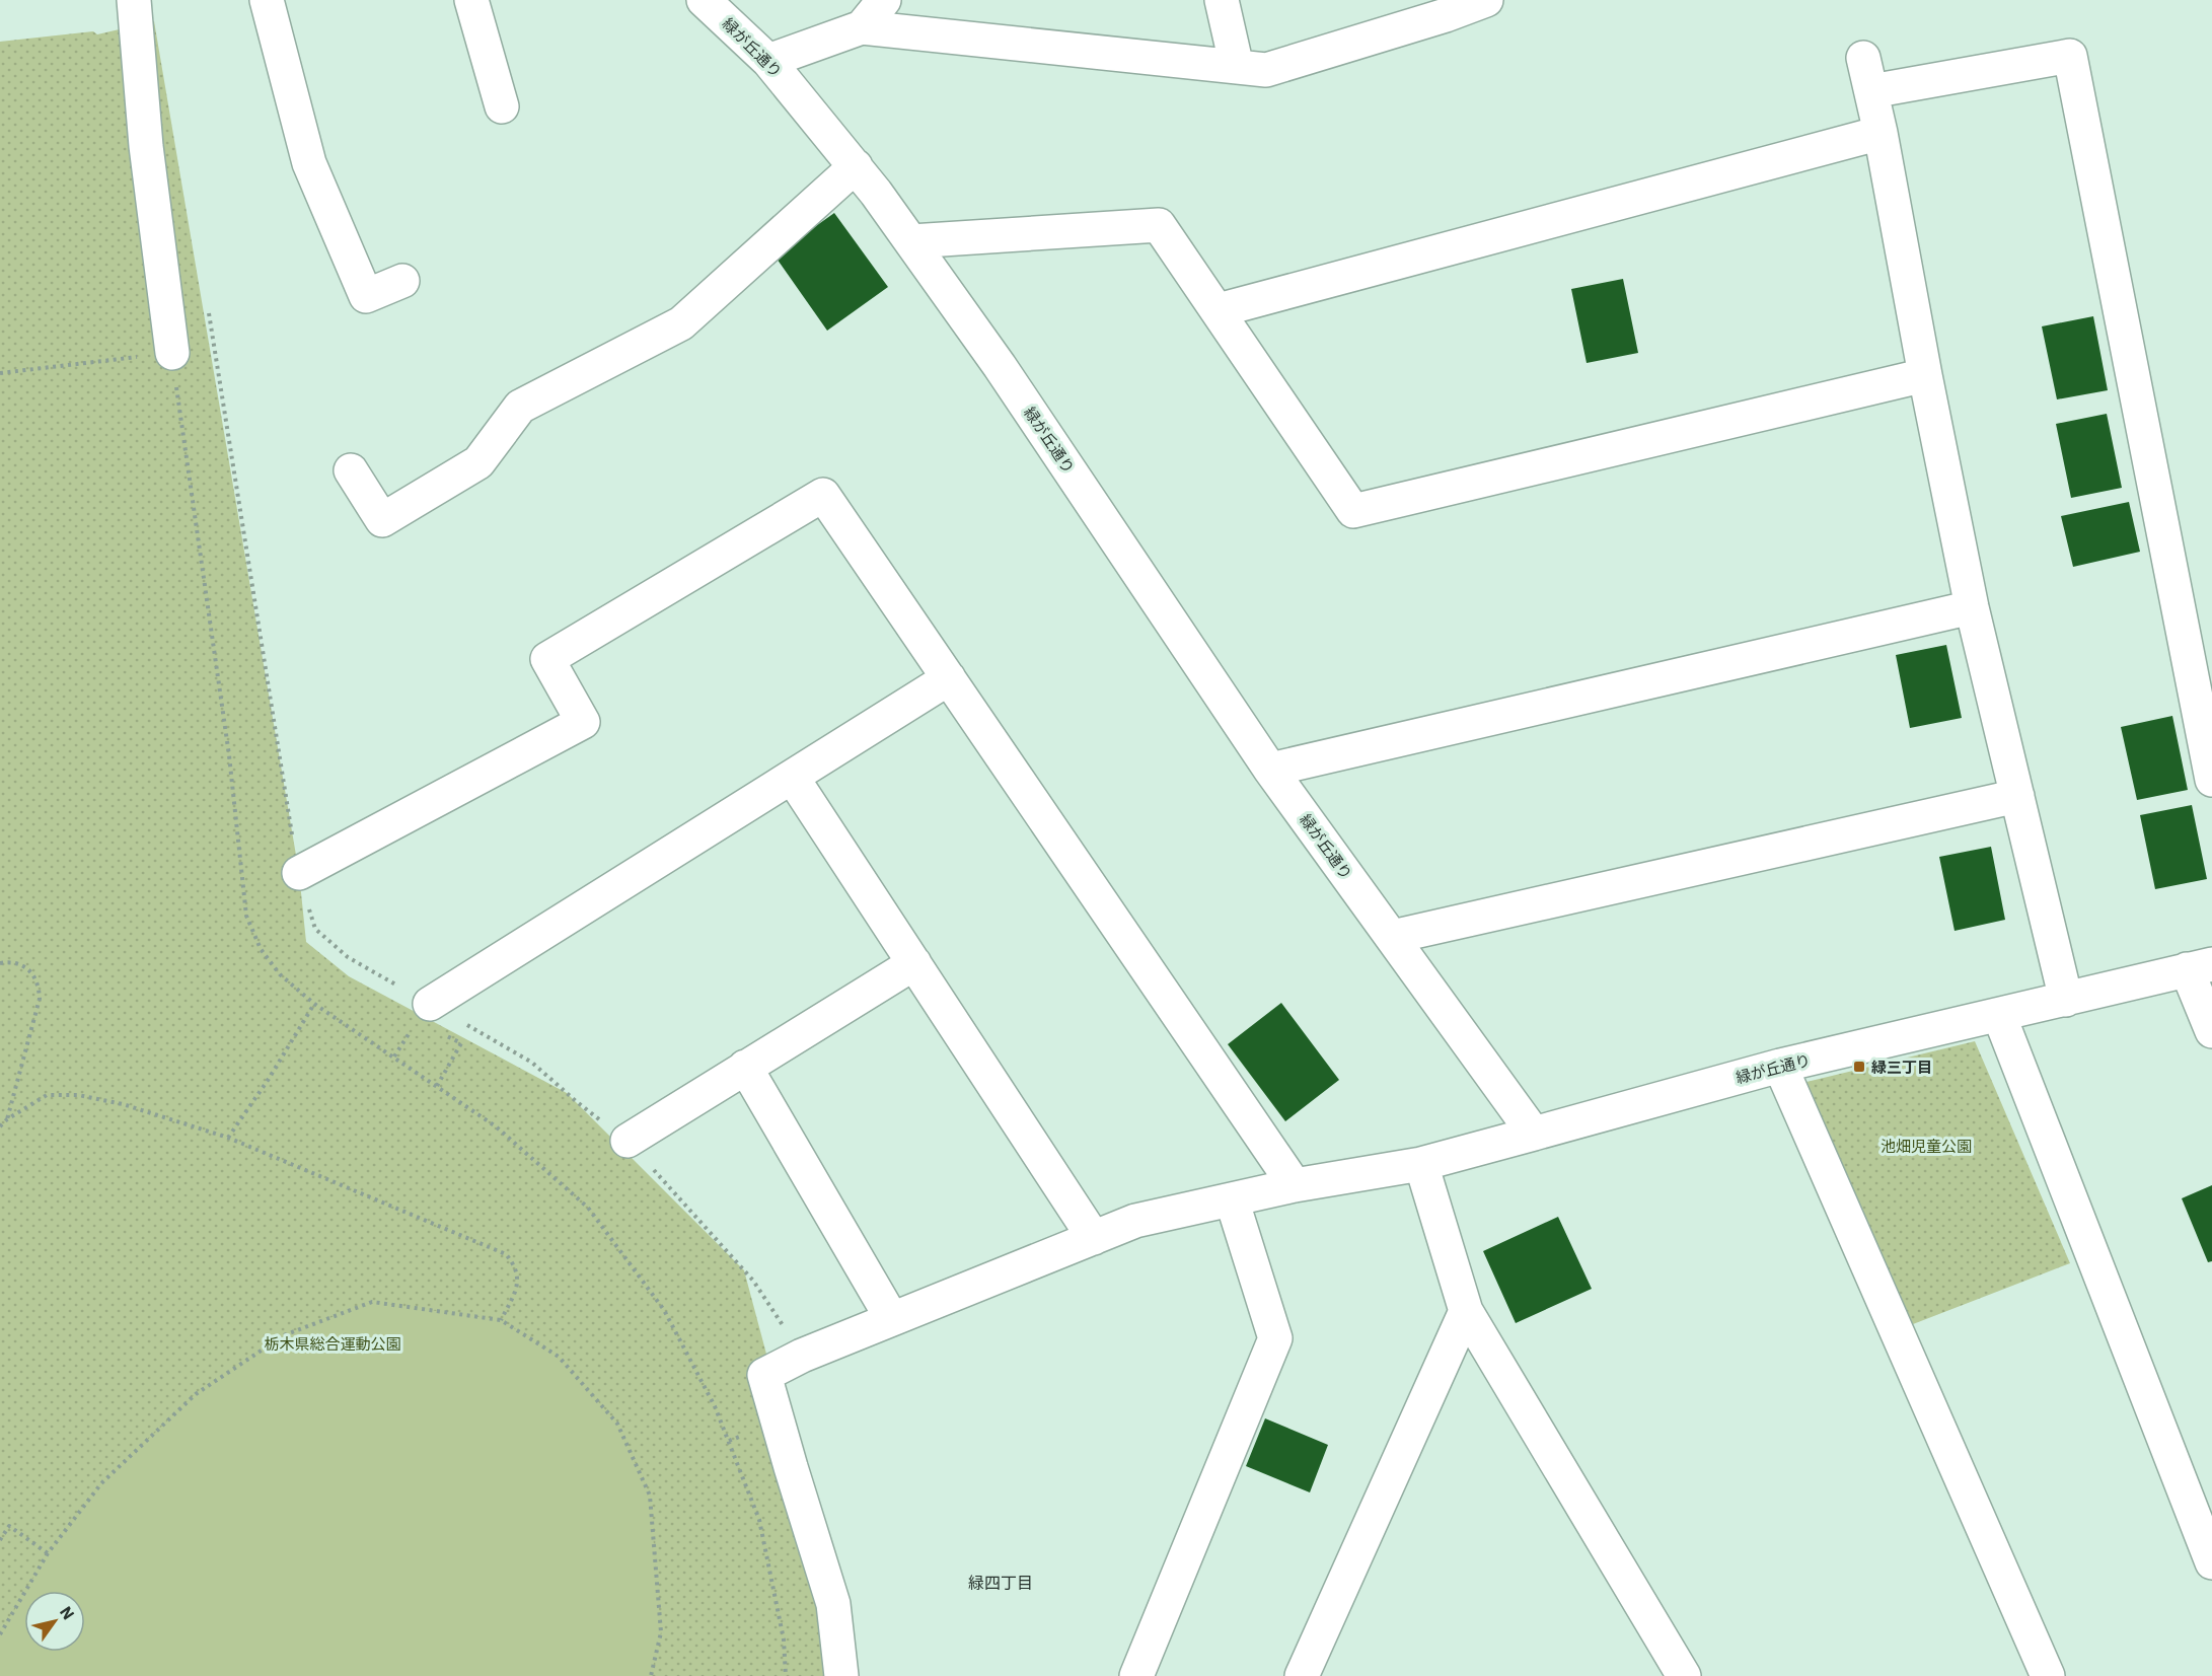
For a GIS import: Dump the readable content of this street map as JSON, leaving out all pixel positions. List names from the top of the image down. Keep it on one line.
{"streets":{"street":["緑が丘通り"]},"districts":["緑四丁目"],"parks":["池畑児童公園","栃木県総合運動公園"],"places":{"transit":["緑三丁目"]},"north":"top right"}
